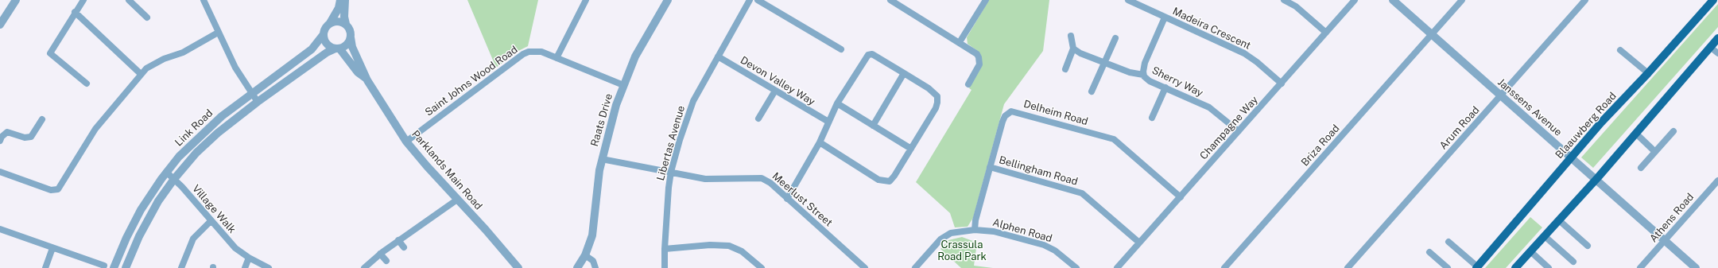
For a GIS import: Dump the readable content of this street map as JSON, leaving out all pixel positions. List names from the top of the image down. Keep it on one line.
{"streets":{"main road":["Blaauwberg Road"],"street":["Madeira Crescent","Saint Johns Wood Road","Devon Valley Way","Sherry Way","Janssens Avenue","Delheim Road","Raats Drive","Link Road","Champagne Way","Arum Road","Libertas Avenue","Briza Road","Parklands Main Road","Bellingham Road","Meerlust Street","Village Walk","Athens Road","Alphen Road"]},"crossings":[["Madeira Crescent","Sherry Way"],["Madeira Crescent","Champagne Way"],["Saint Johns Wood Road","Raats Drive"],["Saint Johns Wood Road","Parklands Main Road"],["Devon Valley Way","Libertas Avenue"],["Sherry Way","Champagne Way"],["Janssens Avenue","Blaauwberg Road"],["Janssens Avenue","Arum Road"],["Janssens Avenue","Briza Road"],["Janssens Avenue","Athens Road"],["Delheim Road","Champagne Way"],["Delheim Road","Bellingham Road"],["Delheim Road","Alphen Road"],["Raats Drive","Meerlust Street"],["Link Road","Parklands Main Road"],["Link Road","Village Walk"],["Champagne Way","Bellingham Road"],["Libertas Avenue","Meerlust Street"]],"parks":["Crassula Road Park"]}
